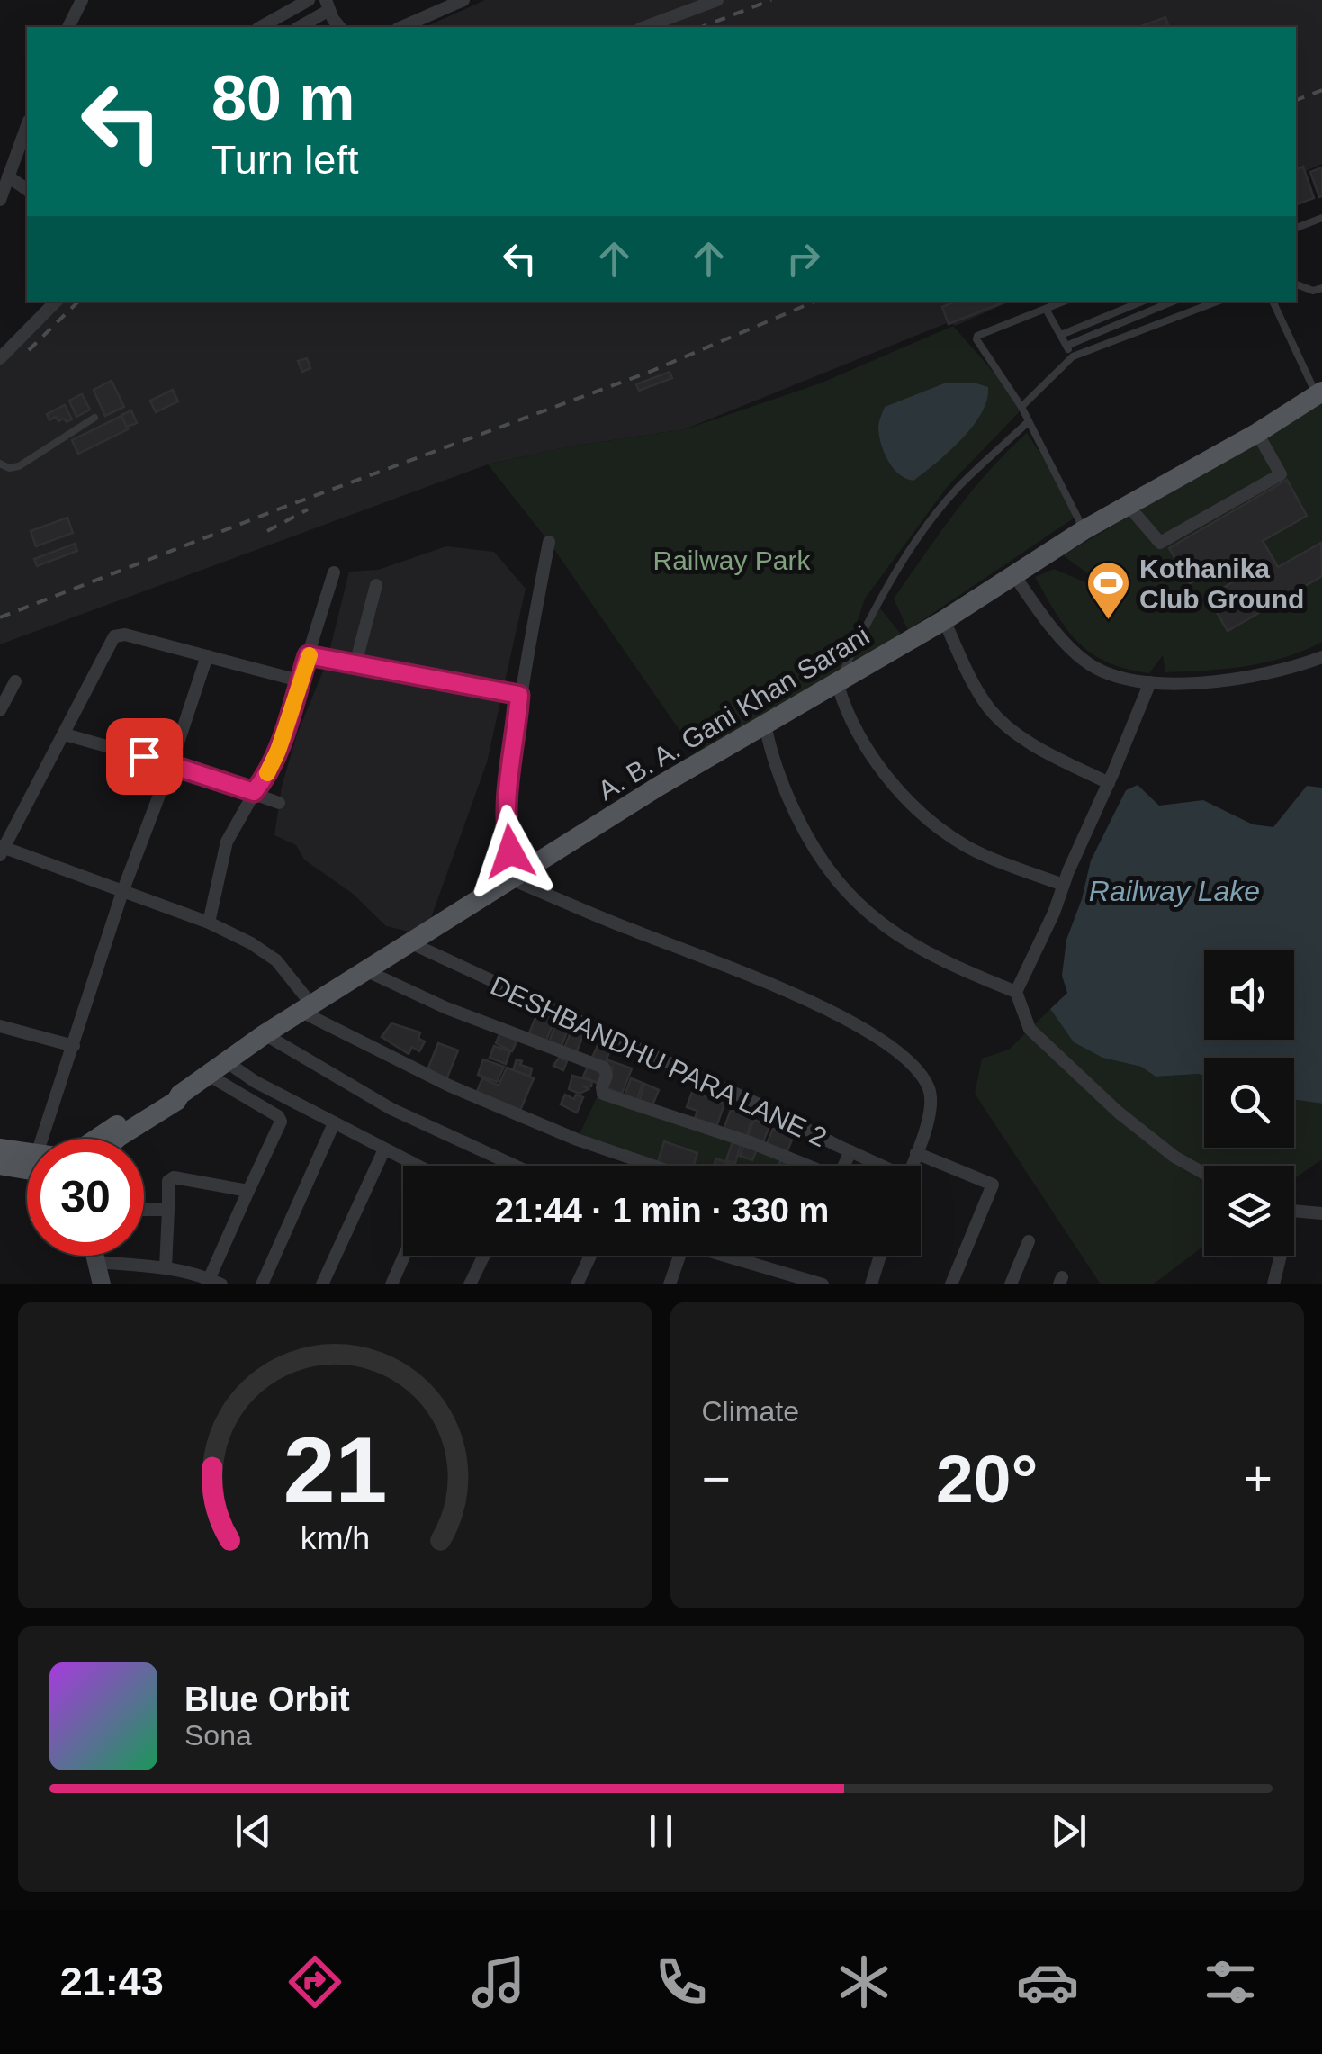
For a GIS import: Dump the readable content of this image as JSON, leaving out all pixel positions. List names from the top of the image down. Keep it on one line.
{"streets":{"main road":["A. B. A. Gani Khan Sarani"],"street":["DESHBANDHU PARA LANE 2"]},"crossings":[["A. B. A. Gani Khan Sarani","DESHBANDHU PARA LANE 2"]],"water":["Railway Lake"],"parks":["Railway Park"],"places":{"sports":["Kothanika Club Ground"]},"page":{"turn":["80 m","Turn left"],"limit":"30","trip":"21:44 · 1 min · 330 m","tile":"Climate","heat":["−","20°","+"],"song":["Blue Orbit","Sona"],"tabs":"21:43","gauge":["21","km/h"]}}
